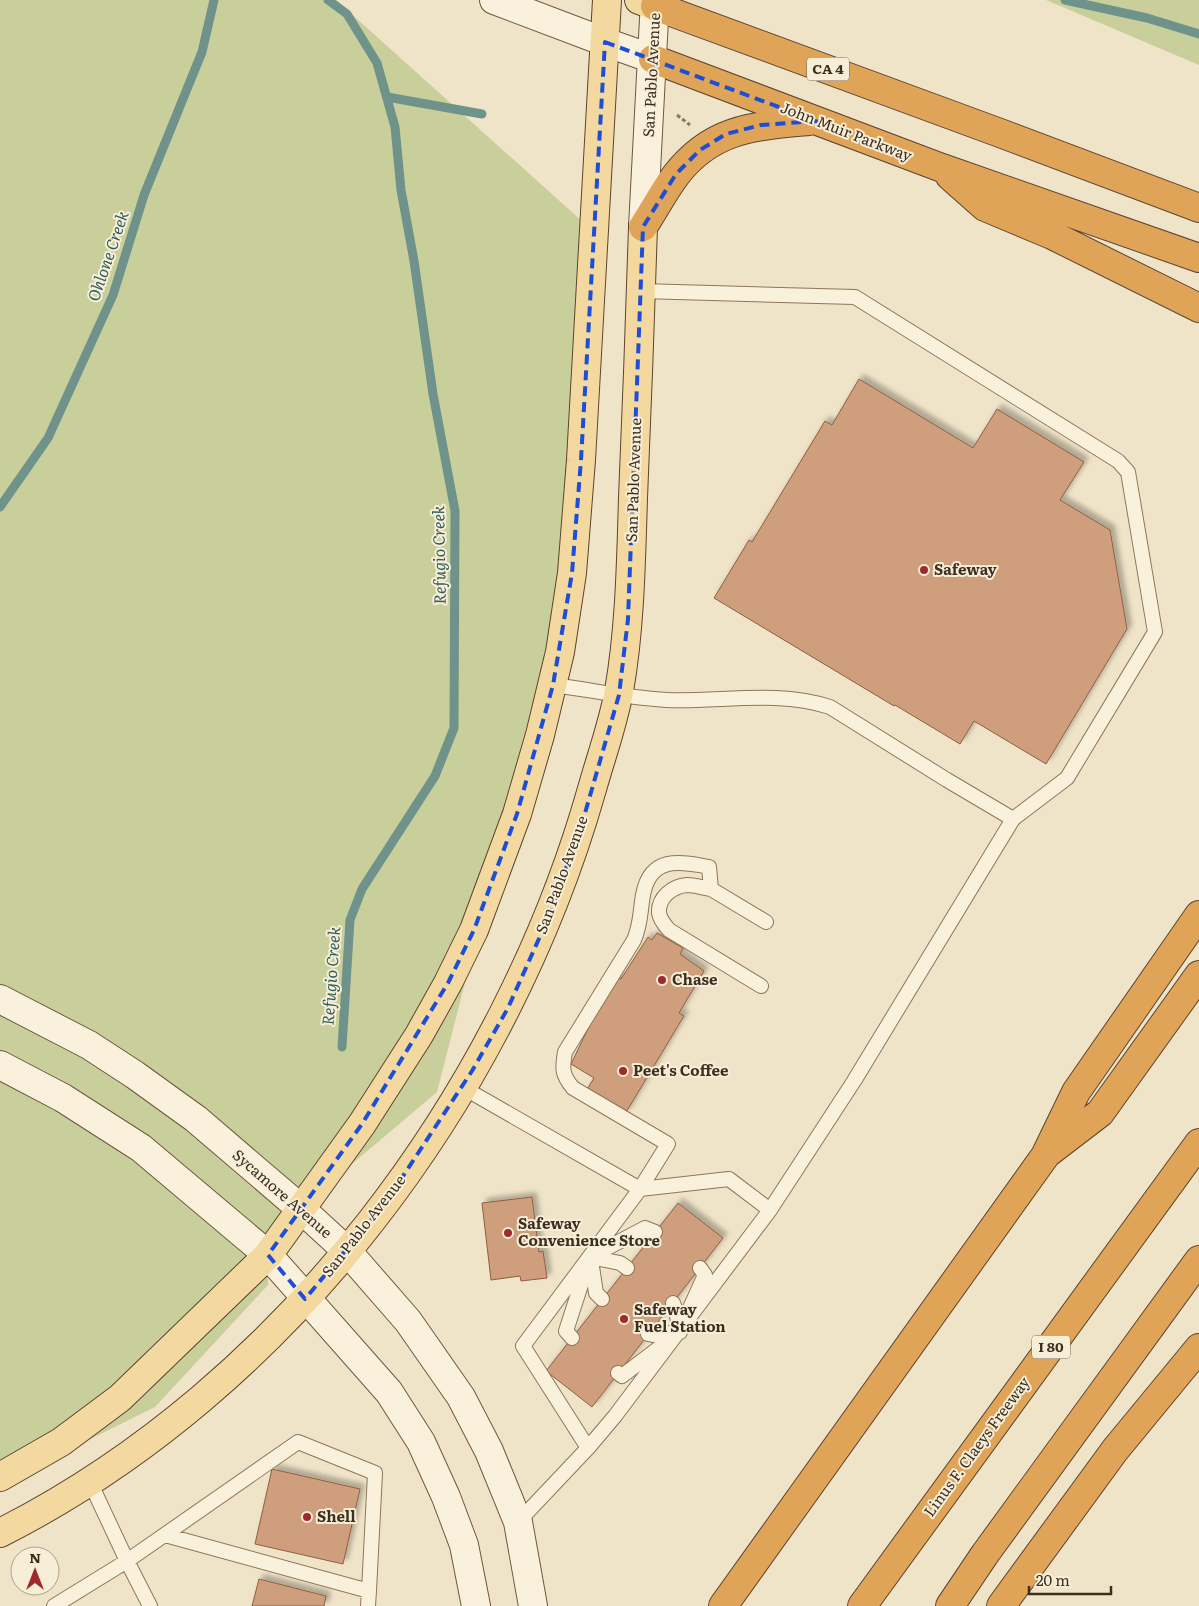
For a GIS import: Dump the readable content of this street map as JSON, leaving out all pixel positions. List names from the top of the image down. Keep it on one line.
{"streets":{"highway":["CA 4","John Muir Parkway","I 80","Linus F. Claeys Freeway"],"main road":["San Pablo Avenue","Sycamore Avenue"]},"crossings":[["CA 4","San Pablo Avenue"],["San Pablo Avenue","John Muir Parkway"],["San Pablo Avenue","Sycamore Avenue"]],"water":["Ohlone Creek","Refugio Creek"],"places":["Safeway","Chase","Peet's Coffee","Safeway Convenience Store","Safeway Fuel Station","Shell"],"scale_bar":"20 m","north":"top"}
